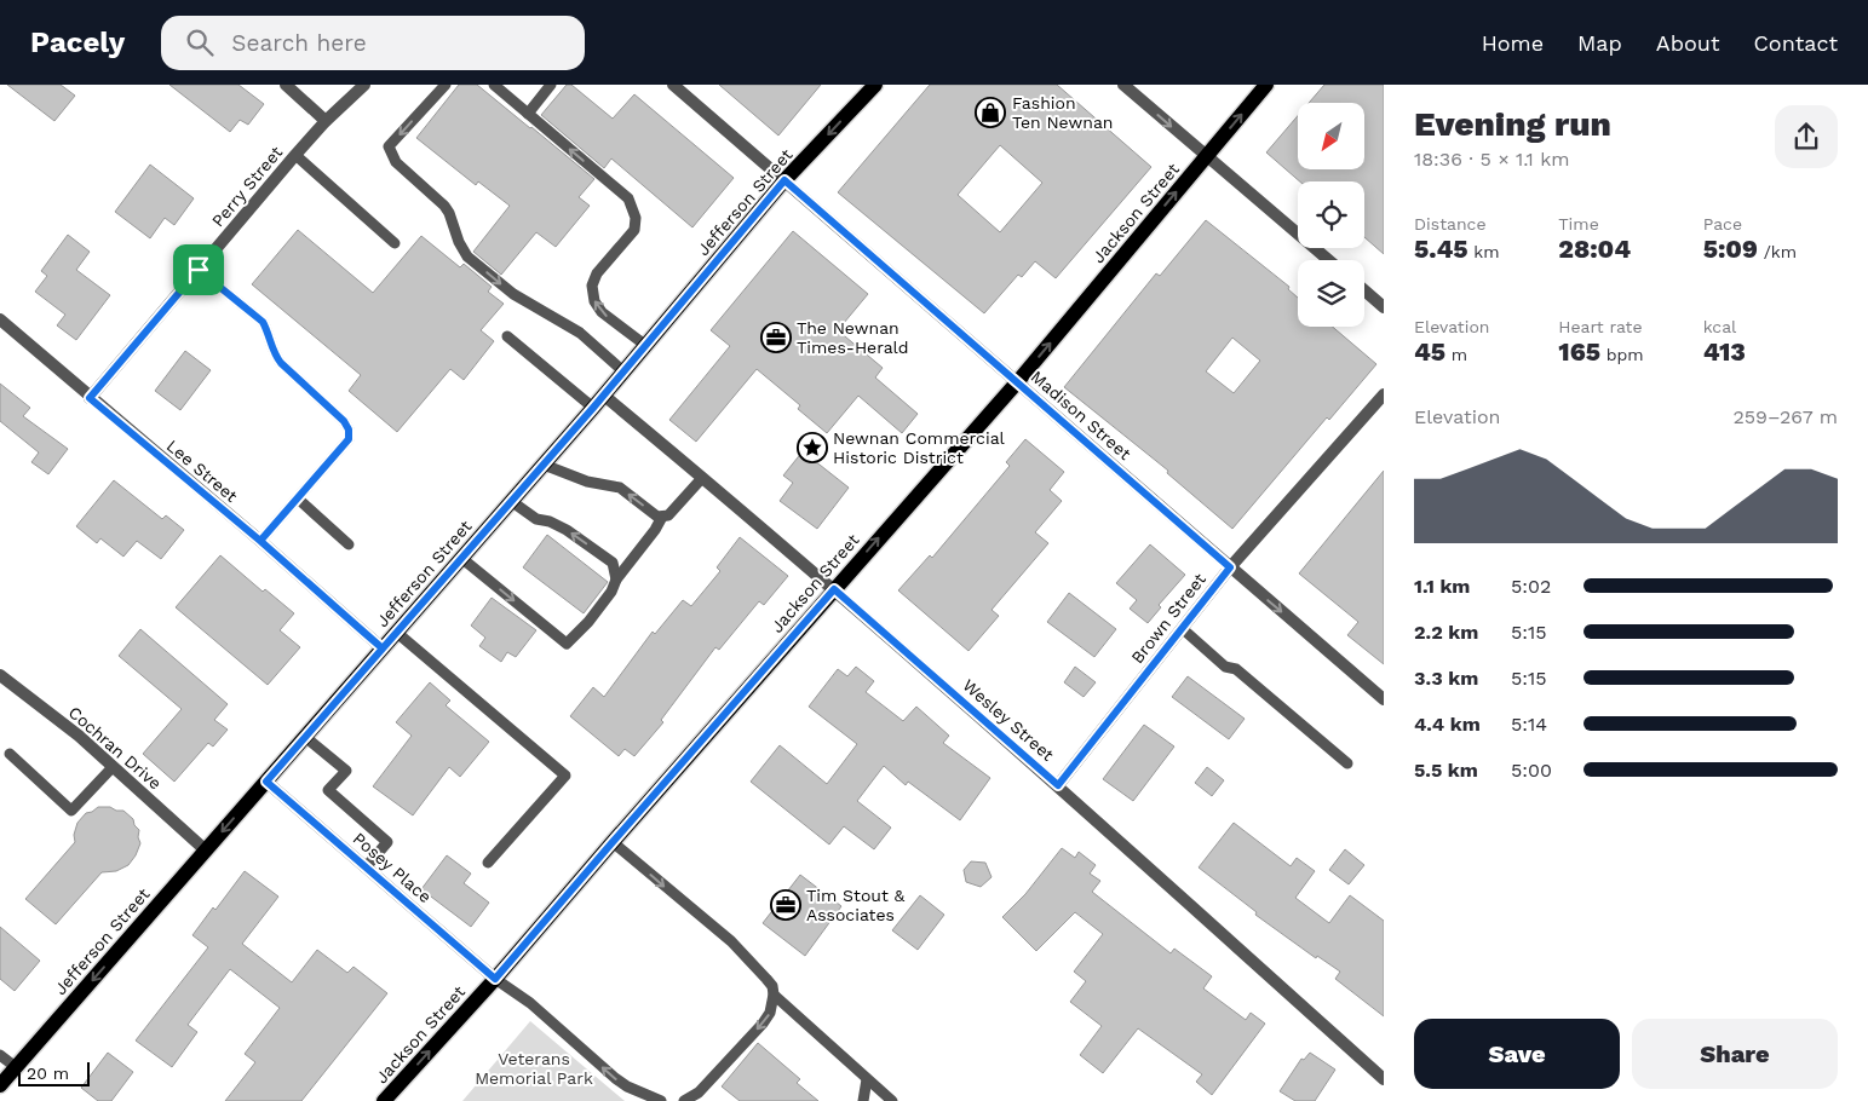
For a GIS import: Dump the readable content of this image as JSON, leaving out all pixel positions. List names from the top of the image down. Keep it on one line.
{"streets":{"main road":["Jefferson Street","Jackson Street"],"street":["Perry Street","Madison Street","Lee Street","Brown Street","Wesley Street","Cochran Drive","Posey Place"]},"crossings":[["Perry Street","Lee Street"],["Jefferson Street","Madison Street"],["Jefferson Street","Lee Street"],["Jefferson Street","Wesley Street"],["Jefferson Street","Cochran Drive"],["Jefferson Street","Posey Place"],["Jackson Street","Madison Street"],["Jackson Street","Wesley Street"],["Jackson Street","Posey Place"],["Madison Street","Brown Street"],["Brown Street","Wesley Street"]],"one_way":["Jefferson Street","Jackson Street"],"parks":["Veterans Memorial Park"],"places":{"shop":["Fashion Ten Newnan"],"office":["The Newnan Times-Herald","Tim Stout & Associates"],"place":["Newnan Commercial Historic District"]},"scale_bar":"20 m","north":"bottom left","page":{"header":"Pacely","search":"Search here","nav":["Home","Map","About","Contact"],"heading":["Evening run","18:36 · 5 × 1.1 km"],"stats":[["Distance","5.45 km"],["Time","28:04"],["Pace","5:09 /km"],["Elevation","45 m"],["Heart rate","165 bpm"],["kcal","413"]],"chart":["Elevation","259–267 m"],"list":[{"name":"1.1 km","note":"5:02"},{"name":"2.2 km","note":"5:15"},{"name":"3.3 km","note":"5:15"},{"name":"4.4 km","note":"5:14"},{"name":"5.5 km","note":"5:00"}],"buttons":["Save","Share"],"scale":"20 m"}}
